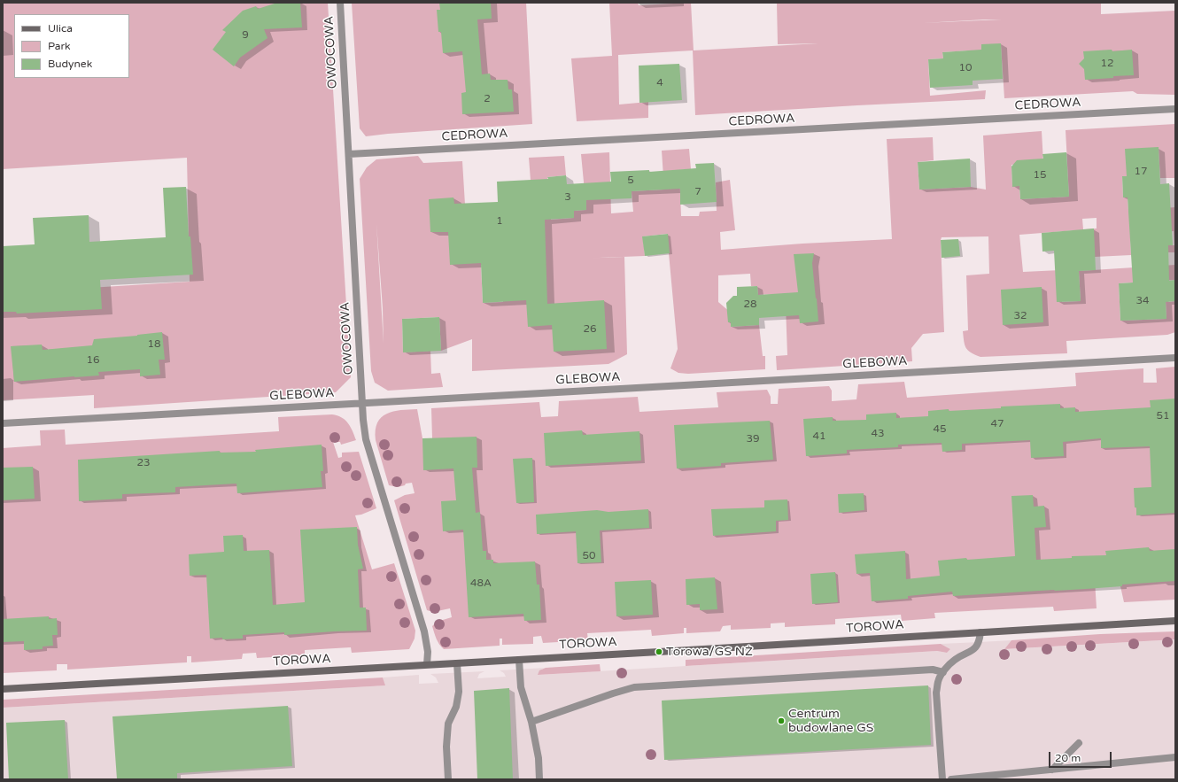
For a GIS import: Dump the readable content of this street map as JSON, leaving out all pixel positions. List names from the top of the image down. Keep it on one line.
{"streets":{"street":["OWOCOWA","CEDROWA","GLEBOWA","TOROWA"]},"crossings":[["OWOCOWA","CEDROWA"],["OWOCOWA","GLEBOWA"],["OWOCOWA","TOROWA"]],"places":["Torowa/GS NŻ","Centrum budowlane GS"],"house_numbers":["9","12","10","4","2","17","15","5","7","3","1","34","28","32","26","18","16","51","47","45","43","41","39","23","50","48A"],"legend":["Ulica","Park","Budynek"],"scale_bar":"20 m"}
